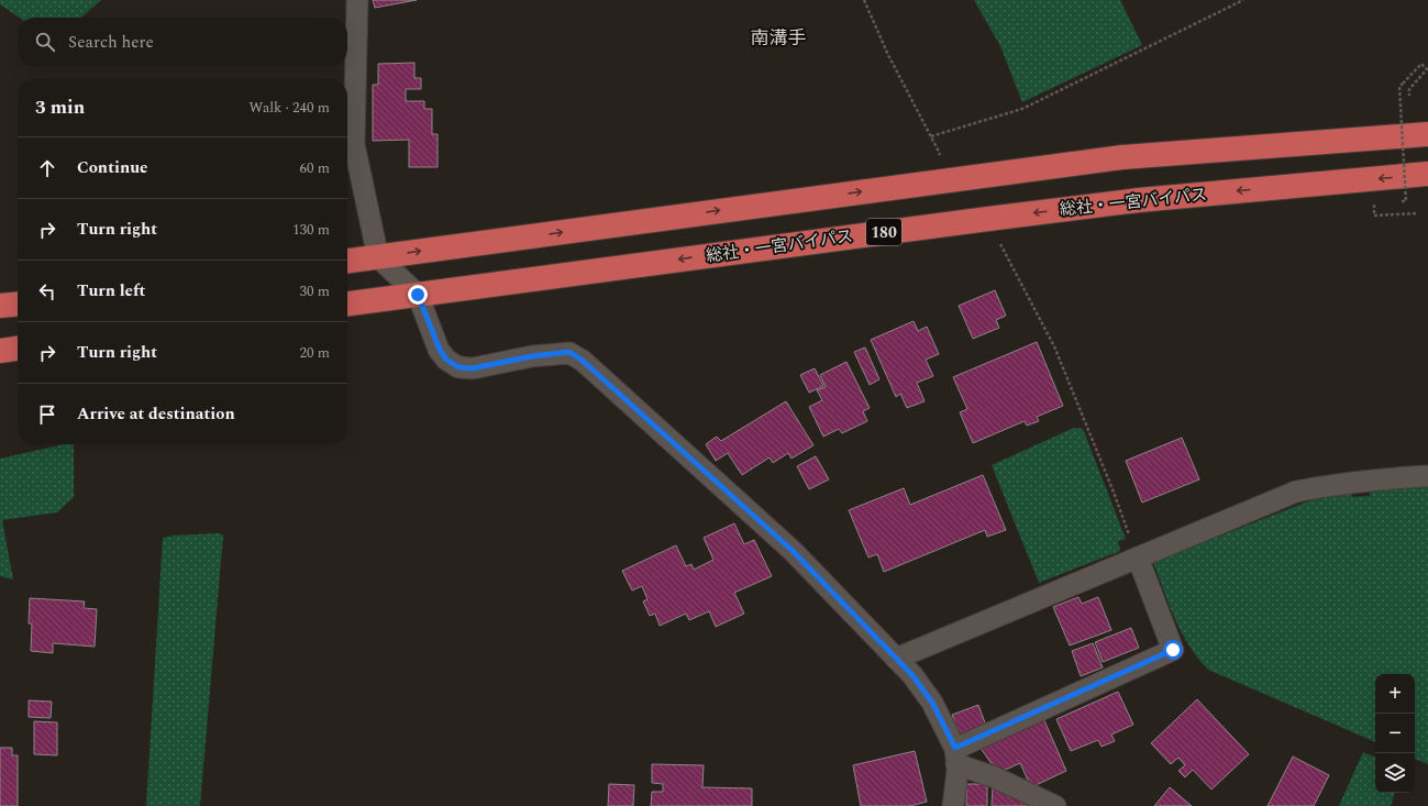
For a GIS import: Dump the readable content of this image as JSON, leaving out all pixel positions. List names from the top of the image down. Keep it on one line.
{"streets":{"highway":["総社・一宮バイパス","180"]},"districts":["南溝手"],"page":{"search":"Search here","heading":["3 min","Walk · 240 m"],"list":[["Continue","60 m"],["Turn right","130 m"],["Turn left","30 m"],["Turn right","20 m"],"Arrive at destination"],"map_buttons":["+","−"]}}
